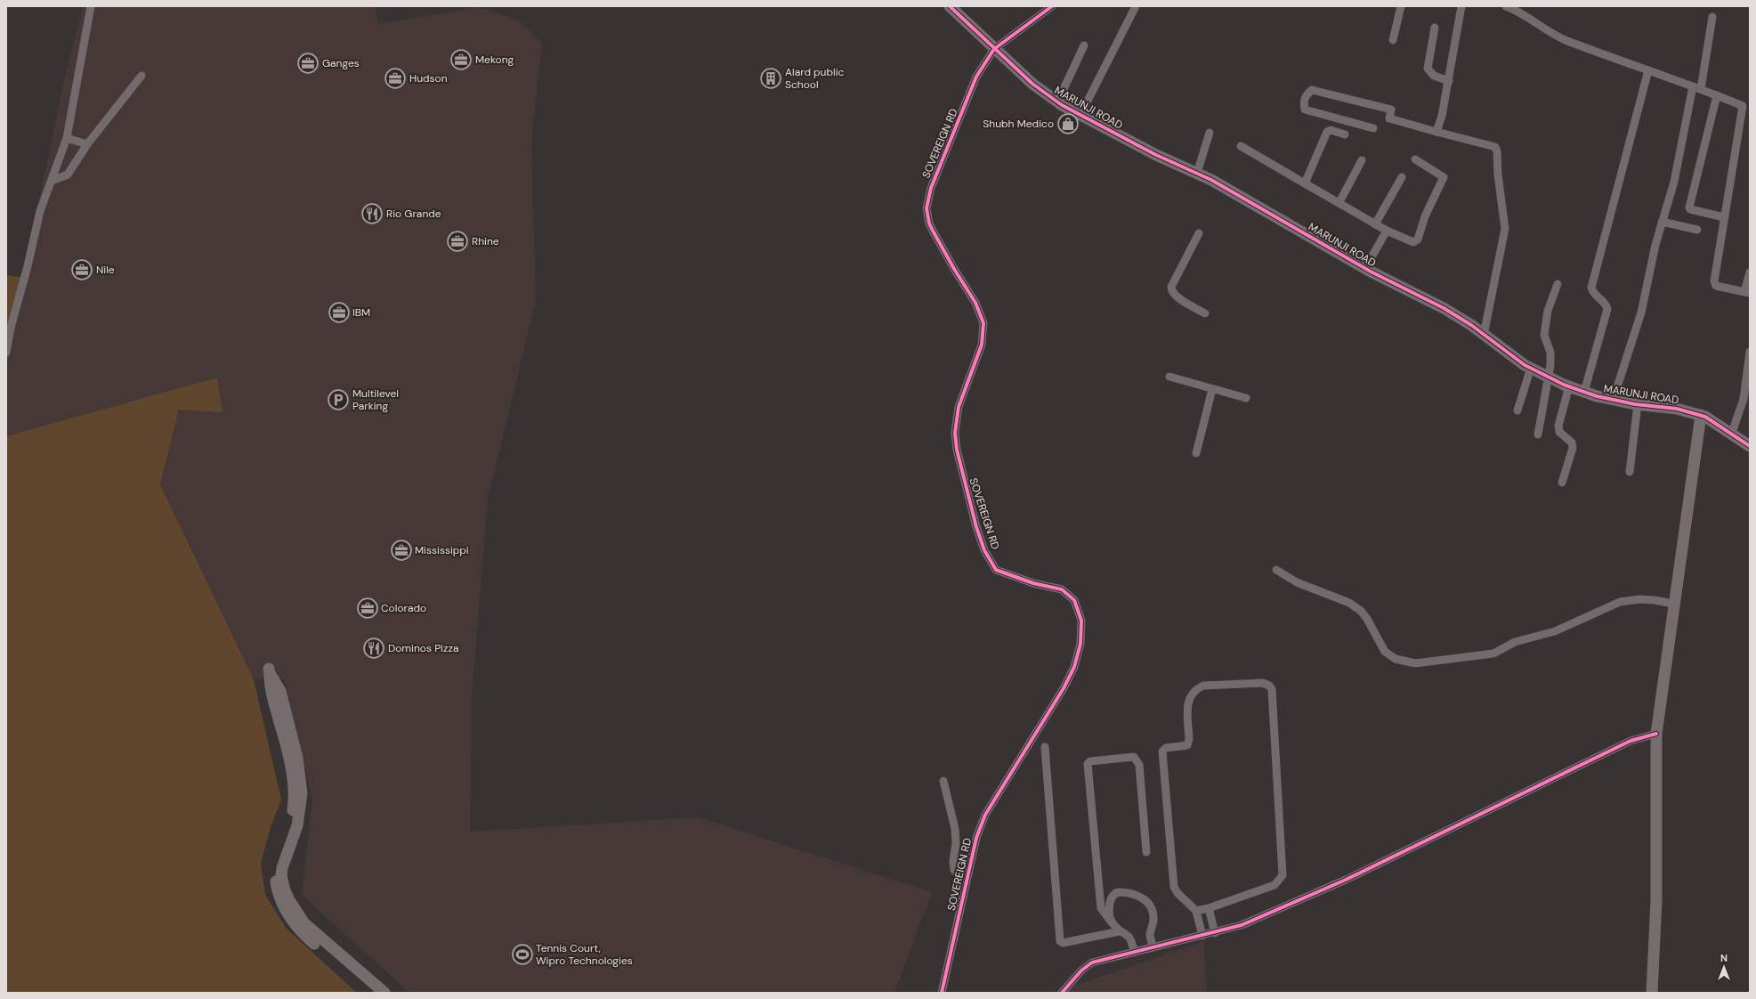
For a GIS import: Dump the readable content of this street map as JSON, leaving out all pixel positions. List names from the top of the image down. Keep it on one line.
{"streets":{"street":["MARUNJI ROAD","SOVEREIGN RD"]},"crossings":[["MARUNJI ROAD","SOVEREIGN RD"]],"places":{"office":["Mekong","Ganges","Hudson","Rhine","Nile","IBM","Mississippi","Colorado"],"building":["Alard public School"],"shop":["Shubh Medico"],"restaurant":["Rio Grande","Dominos Pizza"],"parking":["Multilevel Parking"],"sports":["Tennis Court, Wipro Technologies"]},"north":"top"}
